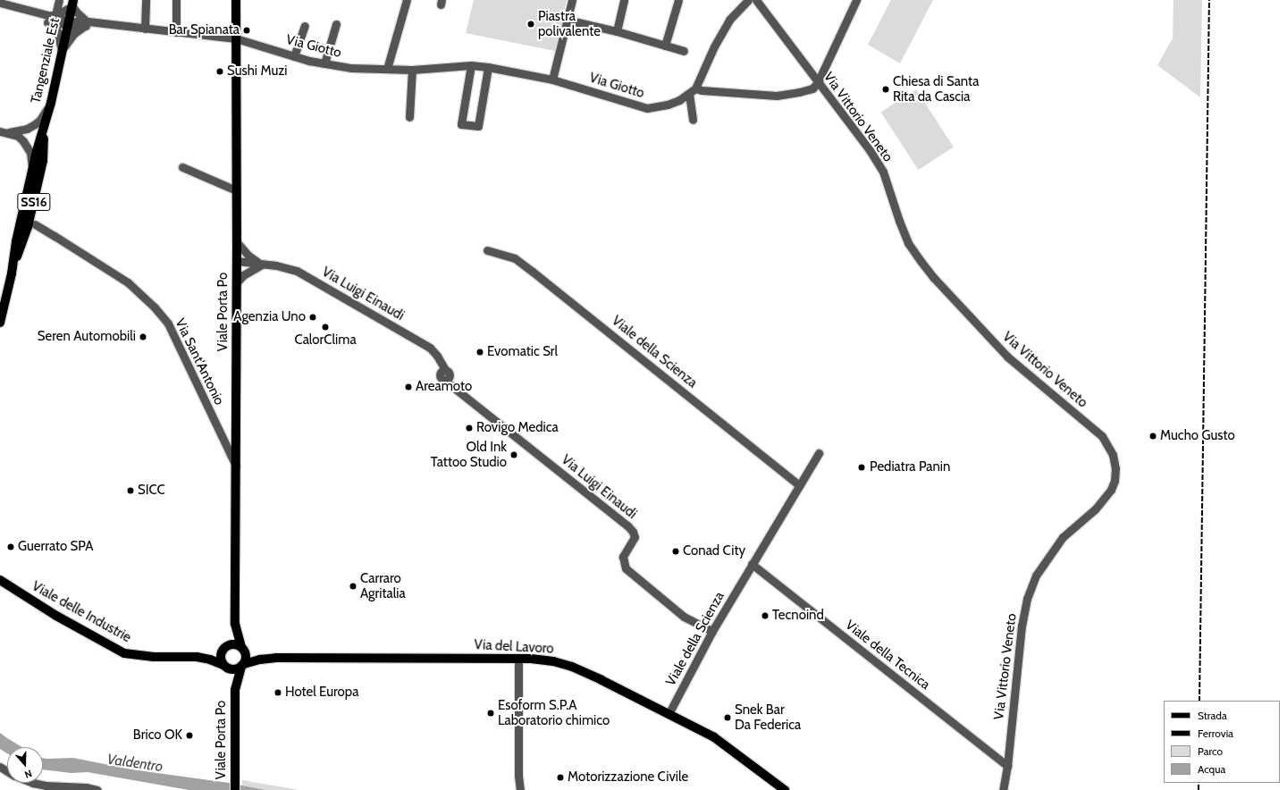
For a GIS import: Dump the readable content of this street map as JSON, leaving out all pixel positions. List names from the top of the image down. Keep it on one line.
{"streets":{"main road":["Tangenziale Est","SS16","Viale Porta Po","Viale delle Industrie","Via del Lavoro"],"street":["Via Giotto","Via Vittorio Veneto","Via Luigi Einaudi","Viale della Scienza","Via Sant'Antonio","Viale della Tecnica"]},"crossings":[["Via Giotto","Tangenziale Est"],["Via Giotto","Viale Porta Po"],["Via Vittorio Veneto","Viale della Tecnica"],["Via Luigi Einaudi","Viale Porta Po"],["Via Luigi Einaudi","Viale della Scienza"],["Viale Porta Po","Via Sant'Antonio"],["Viale Porta Po","Viale delle Industrie"],["Viale della Scienza","Via del Lavoro"],["Viale della Scienza","Viale della Tecnica"]],"water":["Valdentro"],"places":["Piastra polivalente","Bar Spianata","Sushi Muzi","Chiesa di Santa Rita da Cascia","Agenzia Uno","CalorClima","Seren Automobili","Evomatic Srl","Areamoto","Rovigo Medica","Mucho Gusto","Old Ink Tattoo Studio","Pediatra Panin","SICC","Guerrato SPA","Conad City","Carraro Agritalia","Tecnoind","Hotel Europa","Esoform S.P.A Laboratorio chimico","Snek Bar Da Federica","Brico OK","Motorizzazione Civile"],"legend":["Strada","Ferrovia","Parco","Acqua"],"north":"bottom"}
